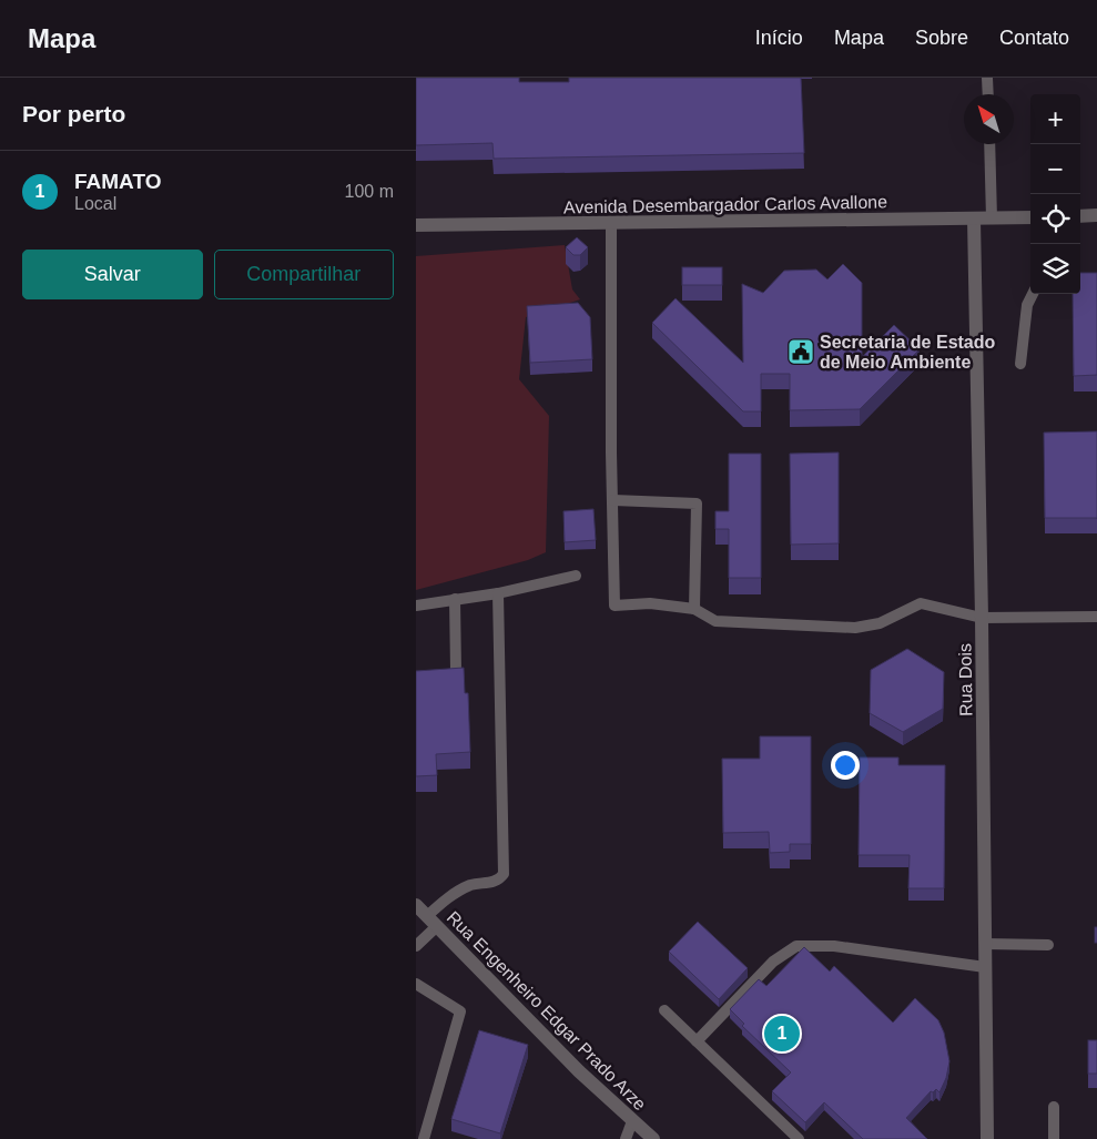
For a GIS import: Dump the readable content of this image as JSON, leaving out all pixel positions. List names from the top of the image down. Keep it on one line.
{"streets":{"street":["Avenida Desembargador Carlos Avallone","Rua Dois","Rua Engenheiro Edgar Prado Arze"]},"crossings":[["Avenida Desembargador Carlos Avallone","Rua Dois"]],"places":{"public building":["Secretaria de Estado de Meio Ambiente"]},"north":"top left","page":{"header":"Mapa","nav":["Início","Mapa","Sobre","Contato"],"heading":"Por perto","map_buttons":["+","−"],"list":[{"mark":"1","name":"FAMATO","note":"Local","value":"100 m"}],"buttons":["Salvar","Compartilhar"],"pins":"1"}}
